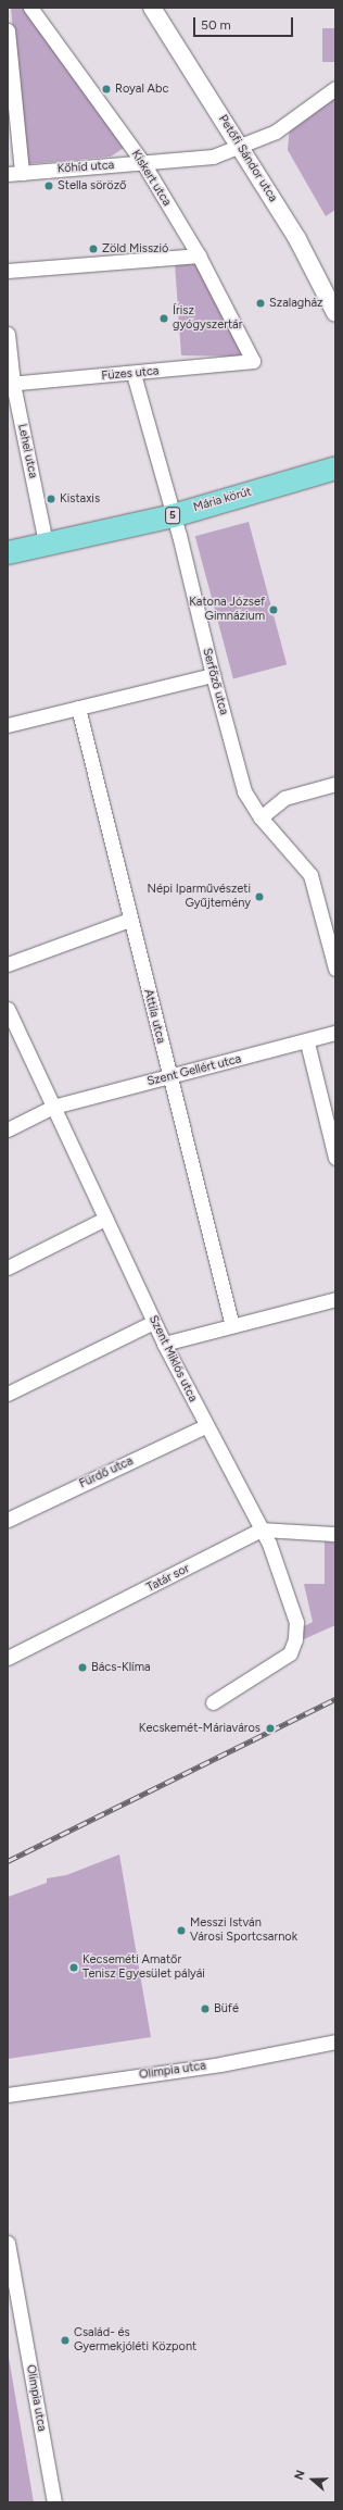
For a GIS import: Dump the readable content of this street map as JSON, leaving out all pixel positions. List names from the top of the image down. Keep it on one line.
{"streets":{"main road":["Mária körút","5"],"street":["Petőfi Sándor utca","Kőhíd utca","Kiskert utca","Füzes utca","Lehel utca","Serfőző utca","Attila utca","Szent Gellért utca","Szent Miklós utca","Fürdő utca","Tatár sor","Olimpia utca"]},"crossings":[["Petőfi Sándor utca","Kőhíd utca"],["Kőhíd utca","Kiskert utca"],["Kiskert utca","Füzes utca"],["Füzes utca","Lehel utca"],["Füzes utca","Serfőző utca"],["Lehel utca","Mária körút"],["Mária körút","Serfőző utca"],["Attila utca","Szent Gellért utca"],["Szent Gellért utca","Szent Miklós utca"],["Szent Miklós utca","Fürdő utca"],["Szent Miklós utca","Tatár sor"]],"places":["Royal Abc","Stella söröző","Zöld Misszió","Szalagház","Írisz gyógyszertár","Kistaxis","Katona József Gimnázium","Népi Iparművészeti Gyűjtemény","Bács-Klíma","Kecskemét-Máriaváros","Messzi István Városi Sportcsarnok","Kecseméti Amatőr Tenisz Egyesület pályái","Büfé","Család- és Gyermekjóléti Központ"],"scale_bar":"50 m","north":"left"}
